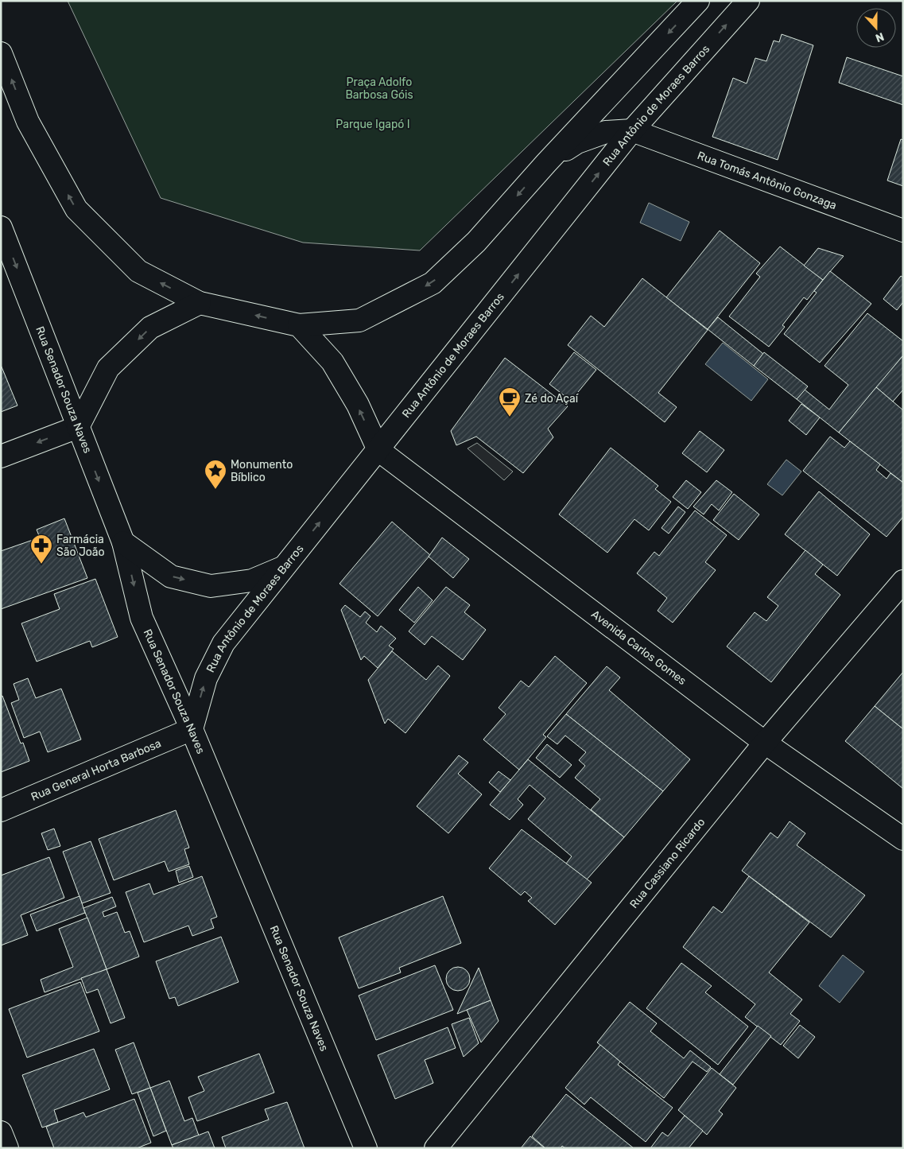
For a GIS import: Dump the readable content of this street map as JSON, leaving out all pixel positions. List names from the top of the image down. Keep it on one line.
{"streets":{"street":["Rua Antônio de Moraes Barros","Rua Tomás Antônio Gonzaga","Rua Senador Souza Naves","Avenida Carlos Gomes","Rua General Horta Barbosa","Rua Cassiano Ricardo"]},"crossings":[["Rua Antônio de Moraes Barros","Rua Tomás Antônio Gonzaga"],["Rua Antônio de Moraes Barros","Rua Senador Souza Naves"],["Rua Antônio de Moraes Barros","Avenida Carlos Gomes"],["Rua Antônio de Moraes Barros","Rua General Horta Barbosa"],["Rua Senador Souza Naves","Rua General Horta Barbosa"],["Avenida Carlos Gomes","Rua Cassiano Ricardo"]],"parks":["Praça Adolfo Barbosa Góis","Parque Igapó I"],"places":{"cafe":["Zé do Açaí"],"place":["Monumento Bíblico"],"pharmacy":["Farmácia São João"]},"north":"bottom"}
